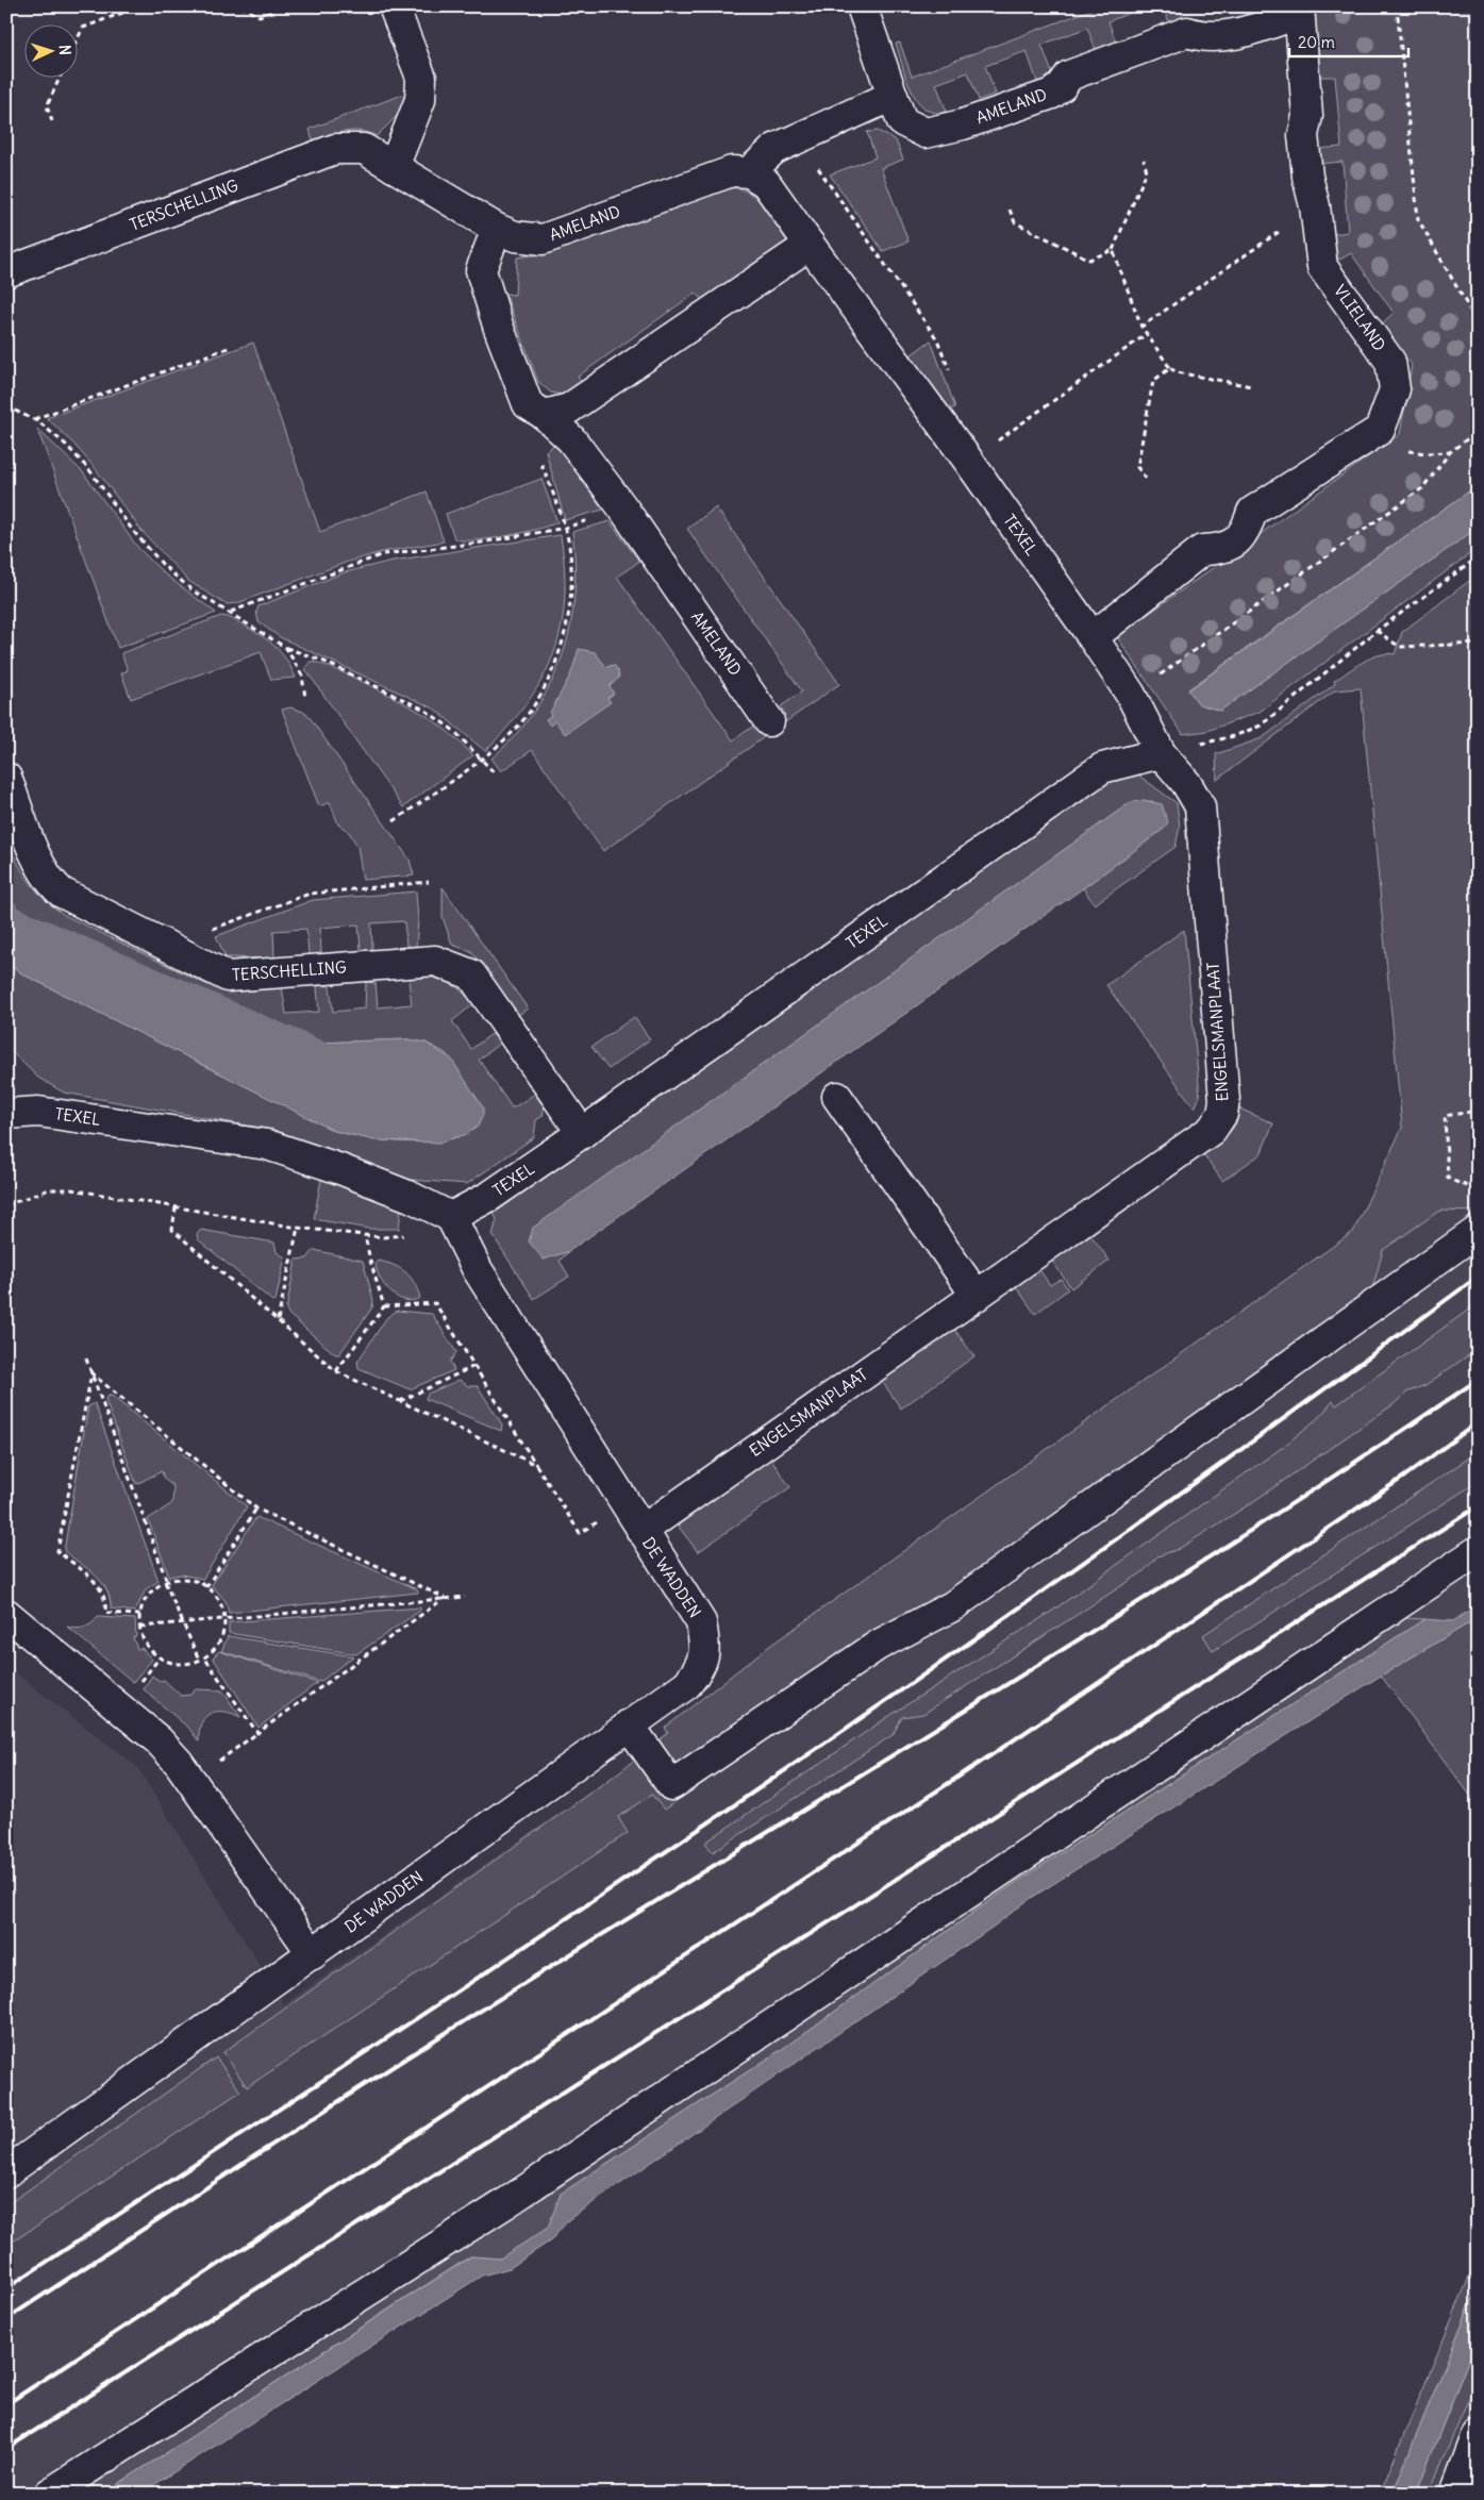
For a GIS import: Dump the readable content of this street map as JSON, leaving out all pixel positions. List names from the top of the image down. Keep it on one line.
{"streets":{"street":["AMELAND","TERSCHELLING","VLIELAND","TEXEL","ENGELSMANPLAAT","DE WADDEN"]},"crossings":[["AMELAND","VLIELAND"],["TERSCHELLING","TEXEL"],["VLIELAND","TEXEL"],["TEXEL","ENGELSMANPLAAT"],["TEXEL","DE WADDEN"],["ENGELSMANPLAAT","DE WADDEN"]],"scale_bar":"20 m","north":"right"}
